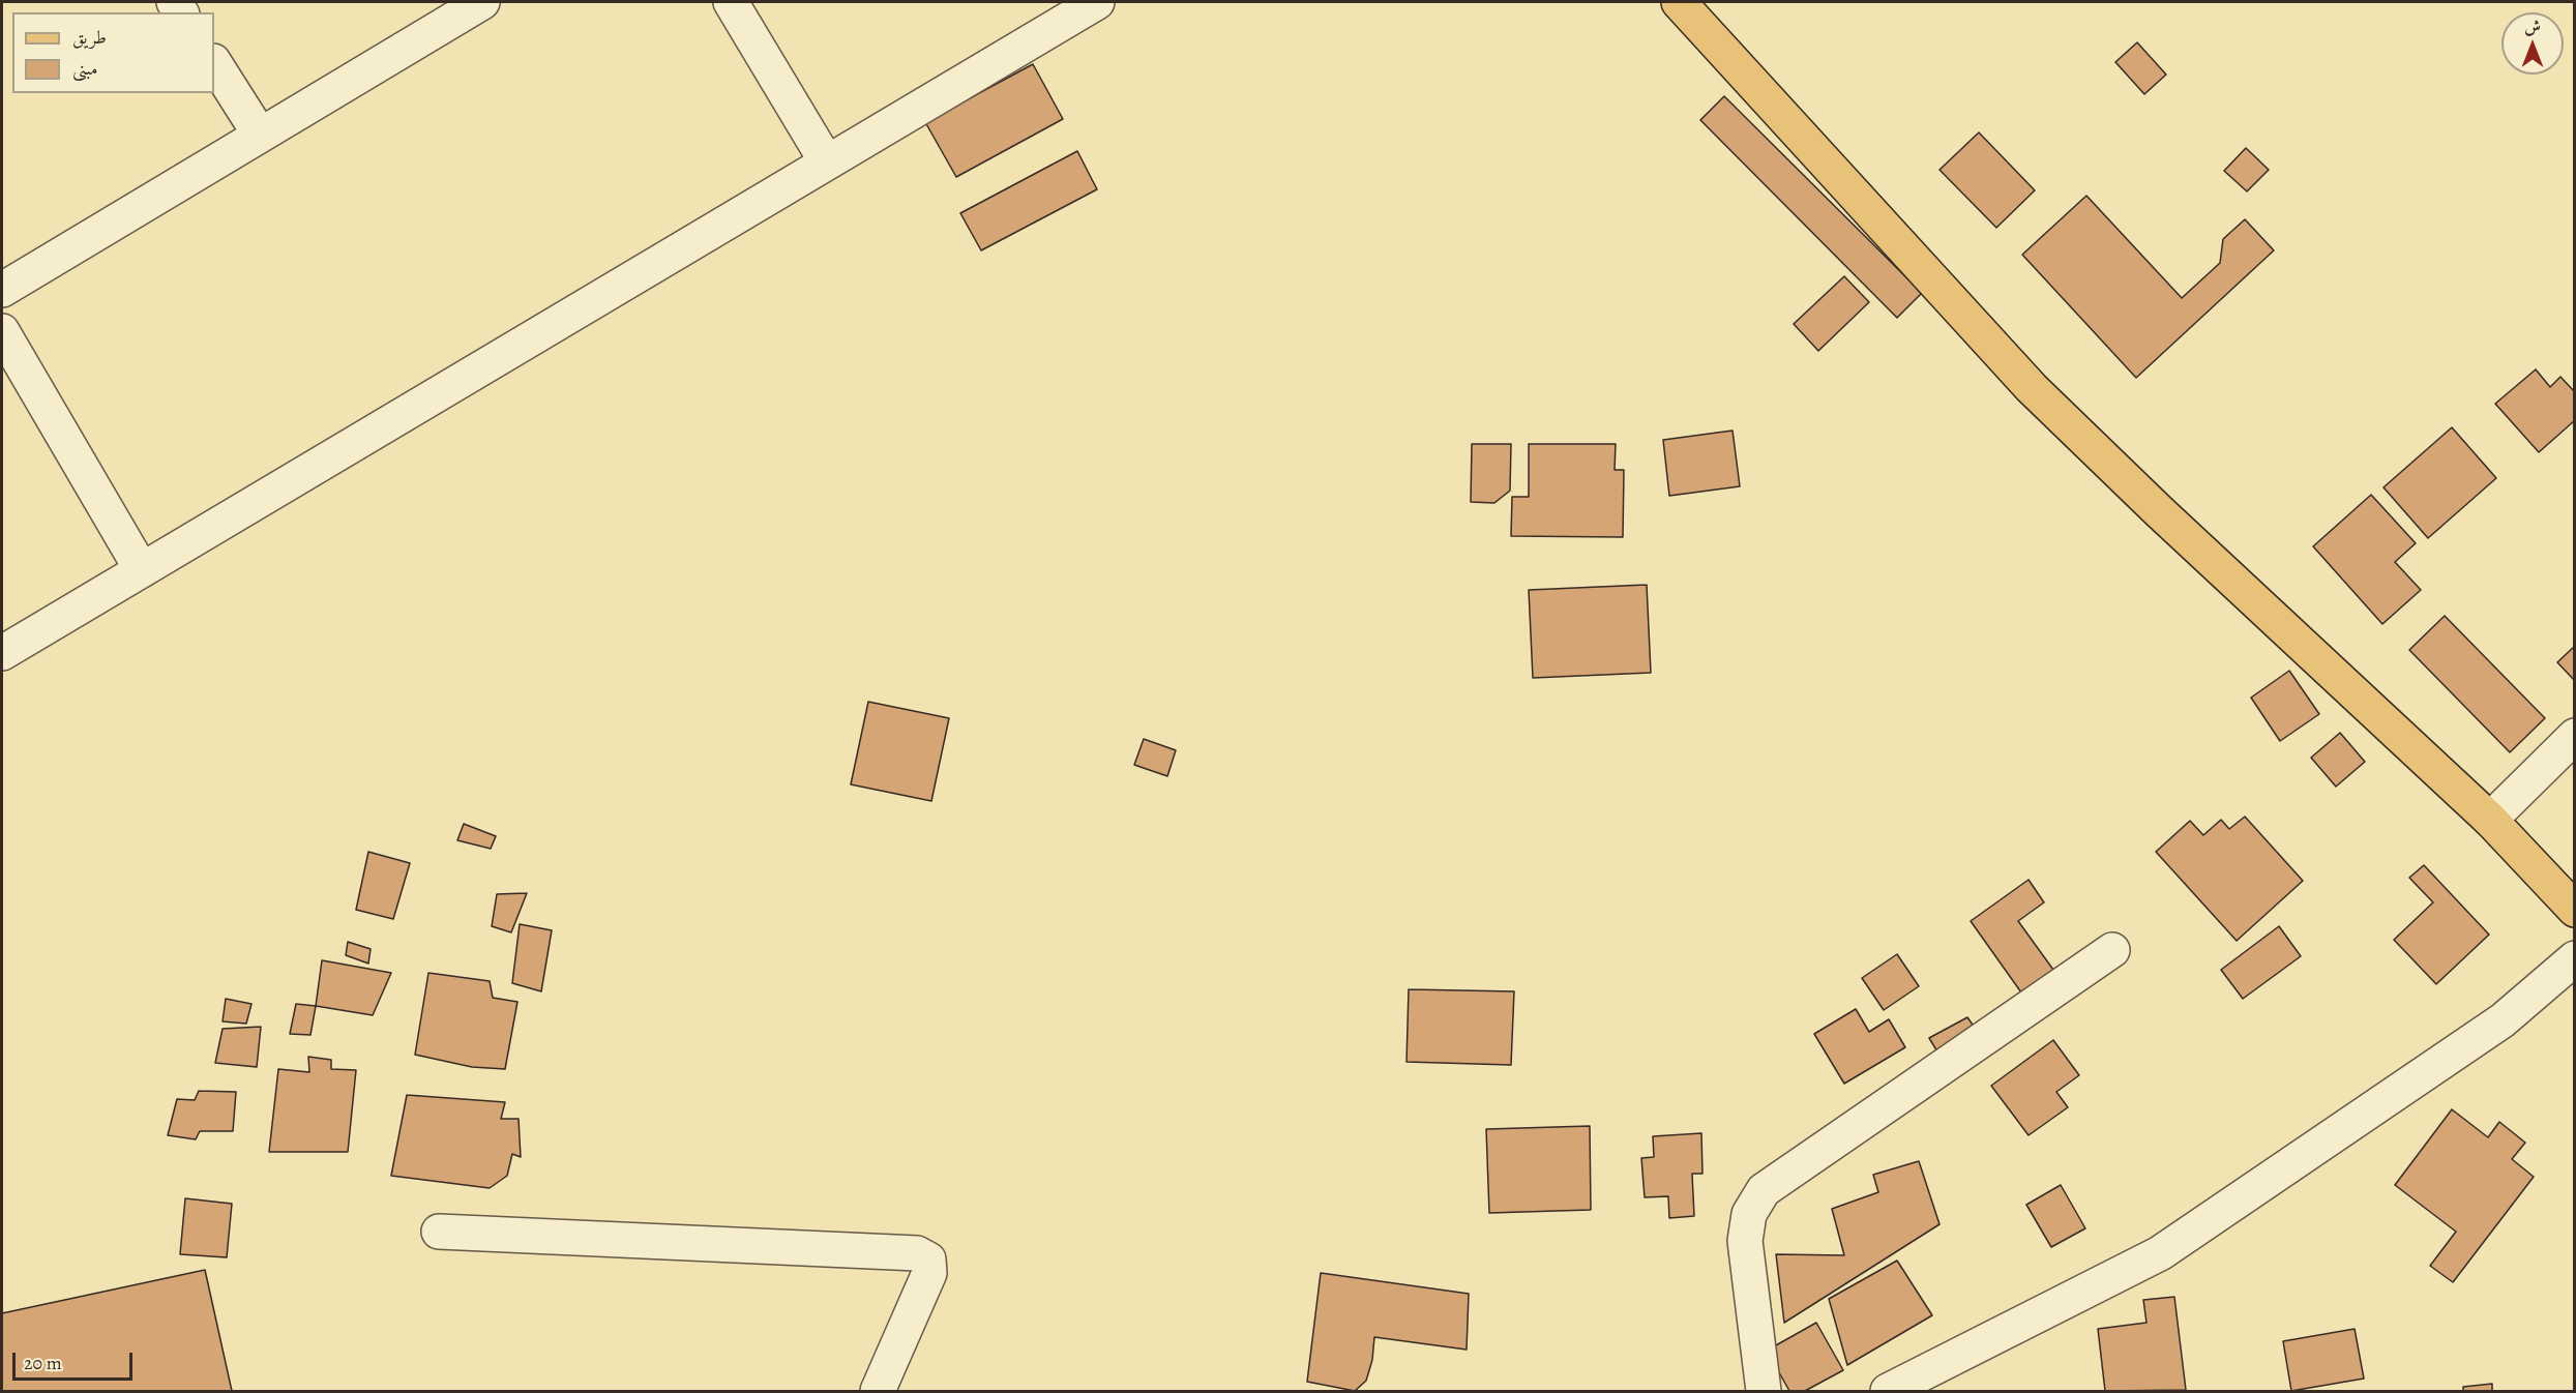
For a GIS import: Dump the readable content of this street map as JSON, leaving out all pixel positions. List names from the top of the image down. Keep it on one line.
{"legend":["طريق","مبنى"],"scale_bar":"20 m","north":"top"}
